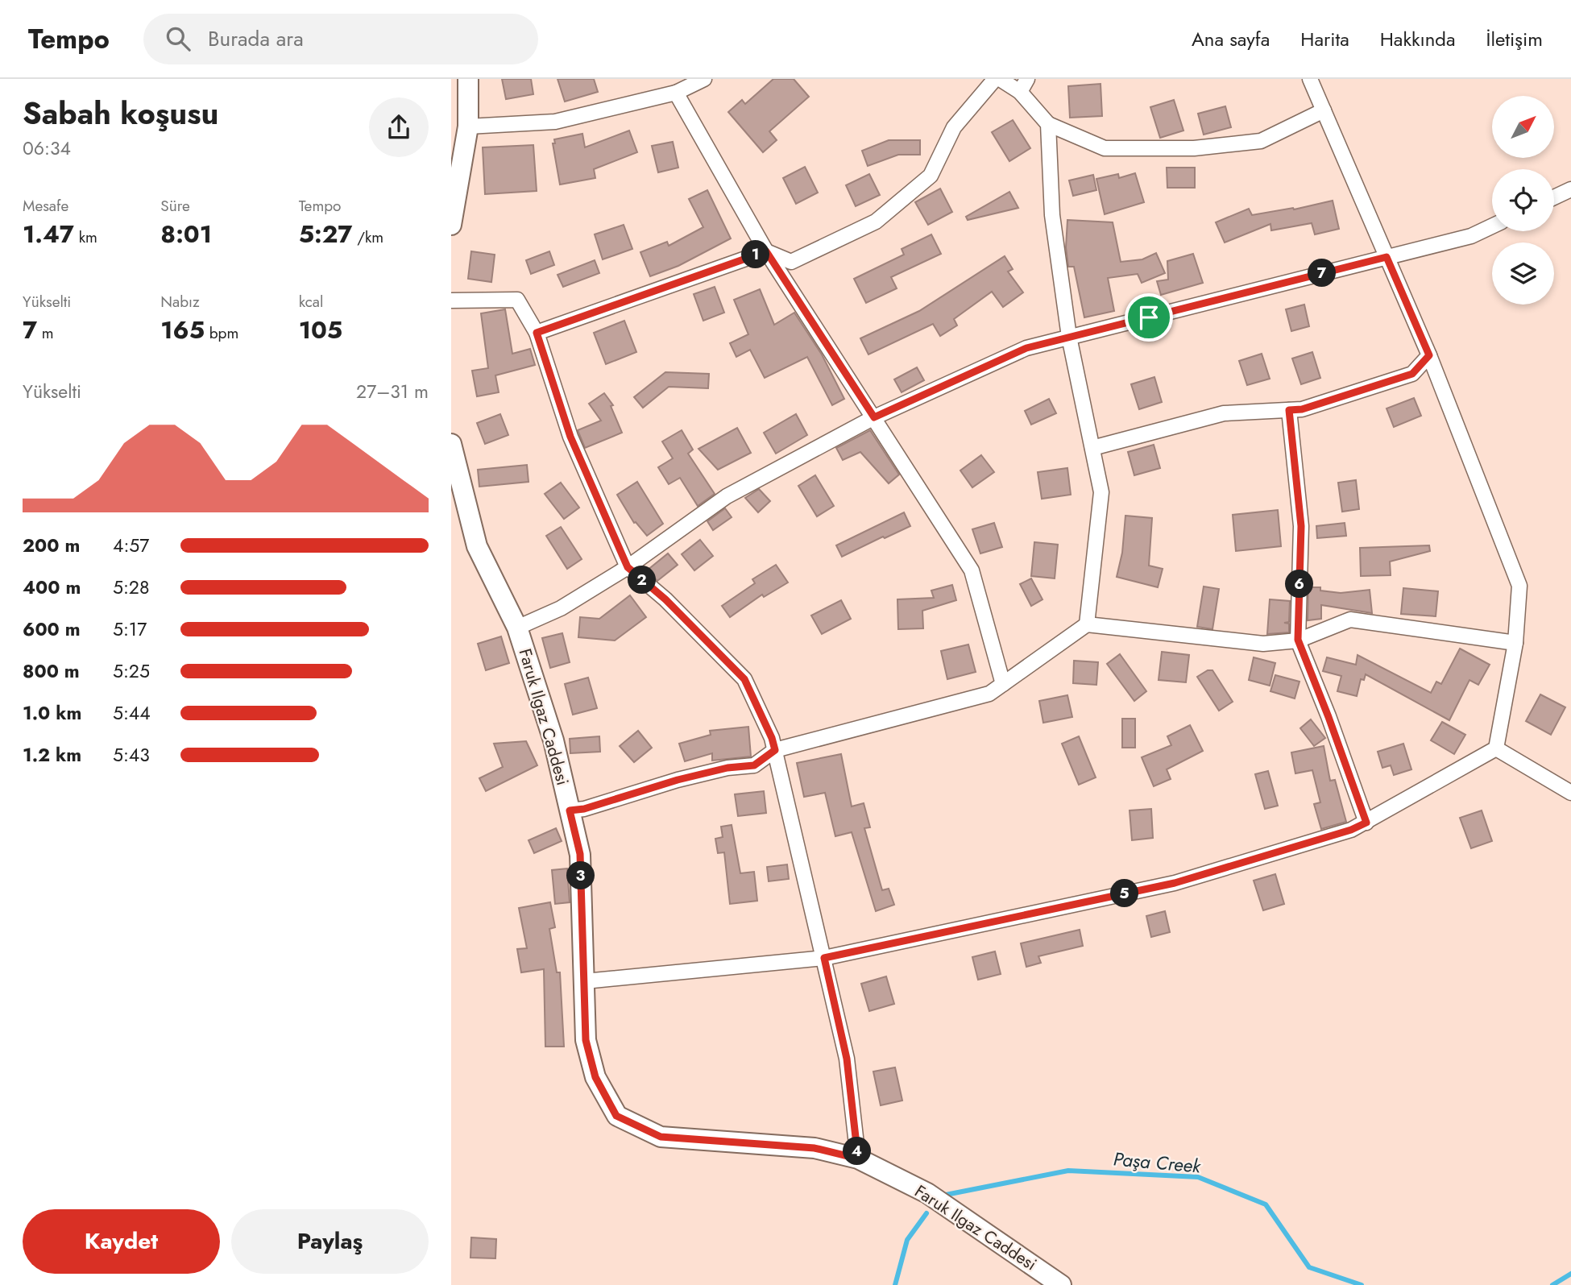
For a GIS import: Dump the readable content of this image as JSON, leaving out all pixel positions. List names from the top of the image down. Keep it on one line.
{"streets":{"street":["Faruk Ilgaz Caddesi"]},"water":["Paşa Creek"],"north":"top right","page":{"header":"Tempo","search":"Burada ara","nav":["Ana sayfa","Harita","Hakkında","İletişim"],"heading":["Sabah koşusu","06:34"],"stats":[["Mesafe","1.47 km"],["Süre","8:01"],["Tempo","5:27 /km"],["Yükselti","7 m"],["Nabız","165 bpm"],["kcal","105"]],"pins":["1","7","2","6","3","5","4"],"chart":["Yükselti","27–31 m"],"list":[{"name":"200 m","note":"4:57"},{"name":"400 m","note":"5:28"},{"name":"600 m","note":"5:17"},{"name":"800 m","note":"5:25"},{"name":"1.0 km","note":"5:44"},{"name":"1.2 km","note":"5:43"}],"buttons":["Kaydet","Paylaş"]}}
